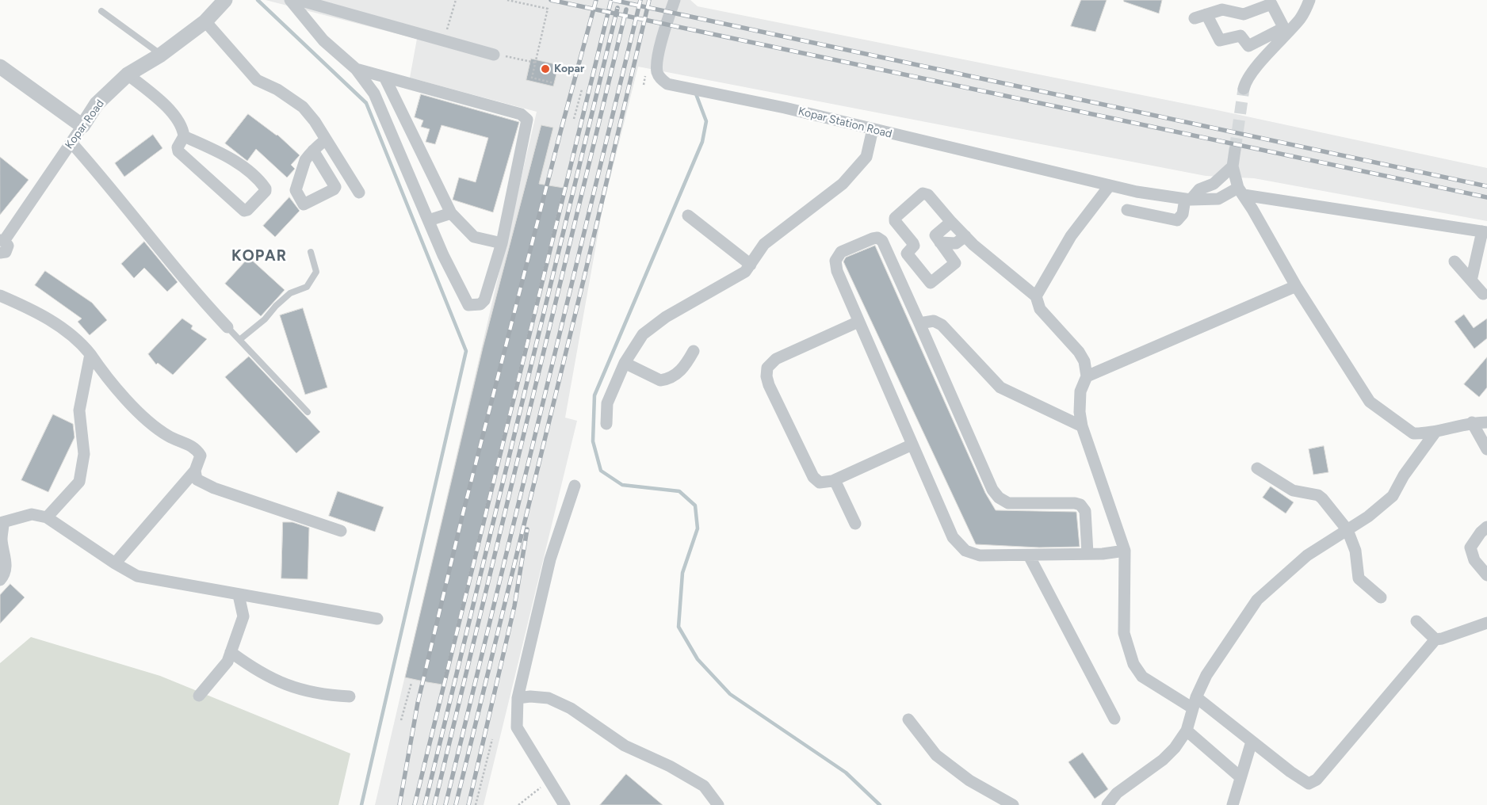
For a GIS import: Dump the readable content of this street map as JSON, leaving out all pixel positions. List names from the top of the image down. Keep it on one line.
{"streets":{"street":["Kopar Station Road","Kopar Road"]},"districts":["KOPAR"],"places":["Kopar"]}
